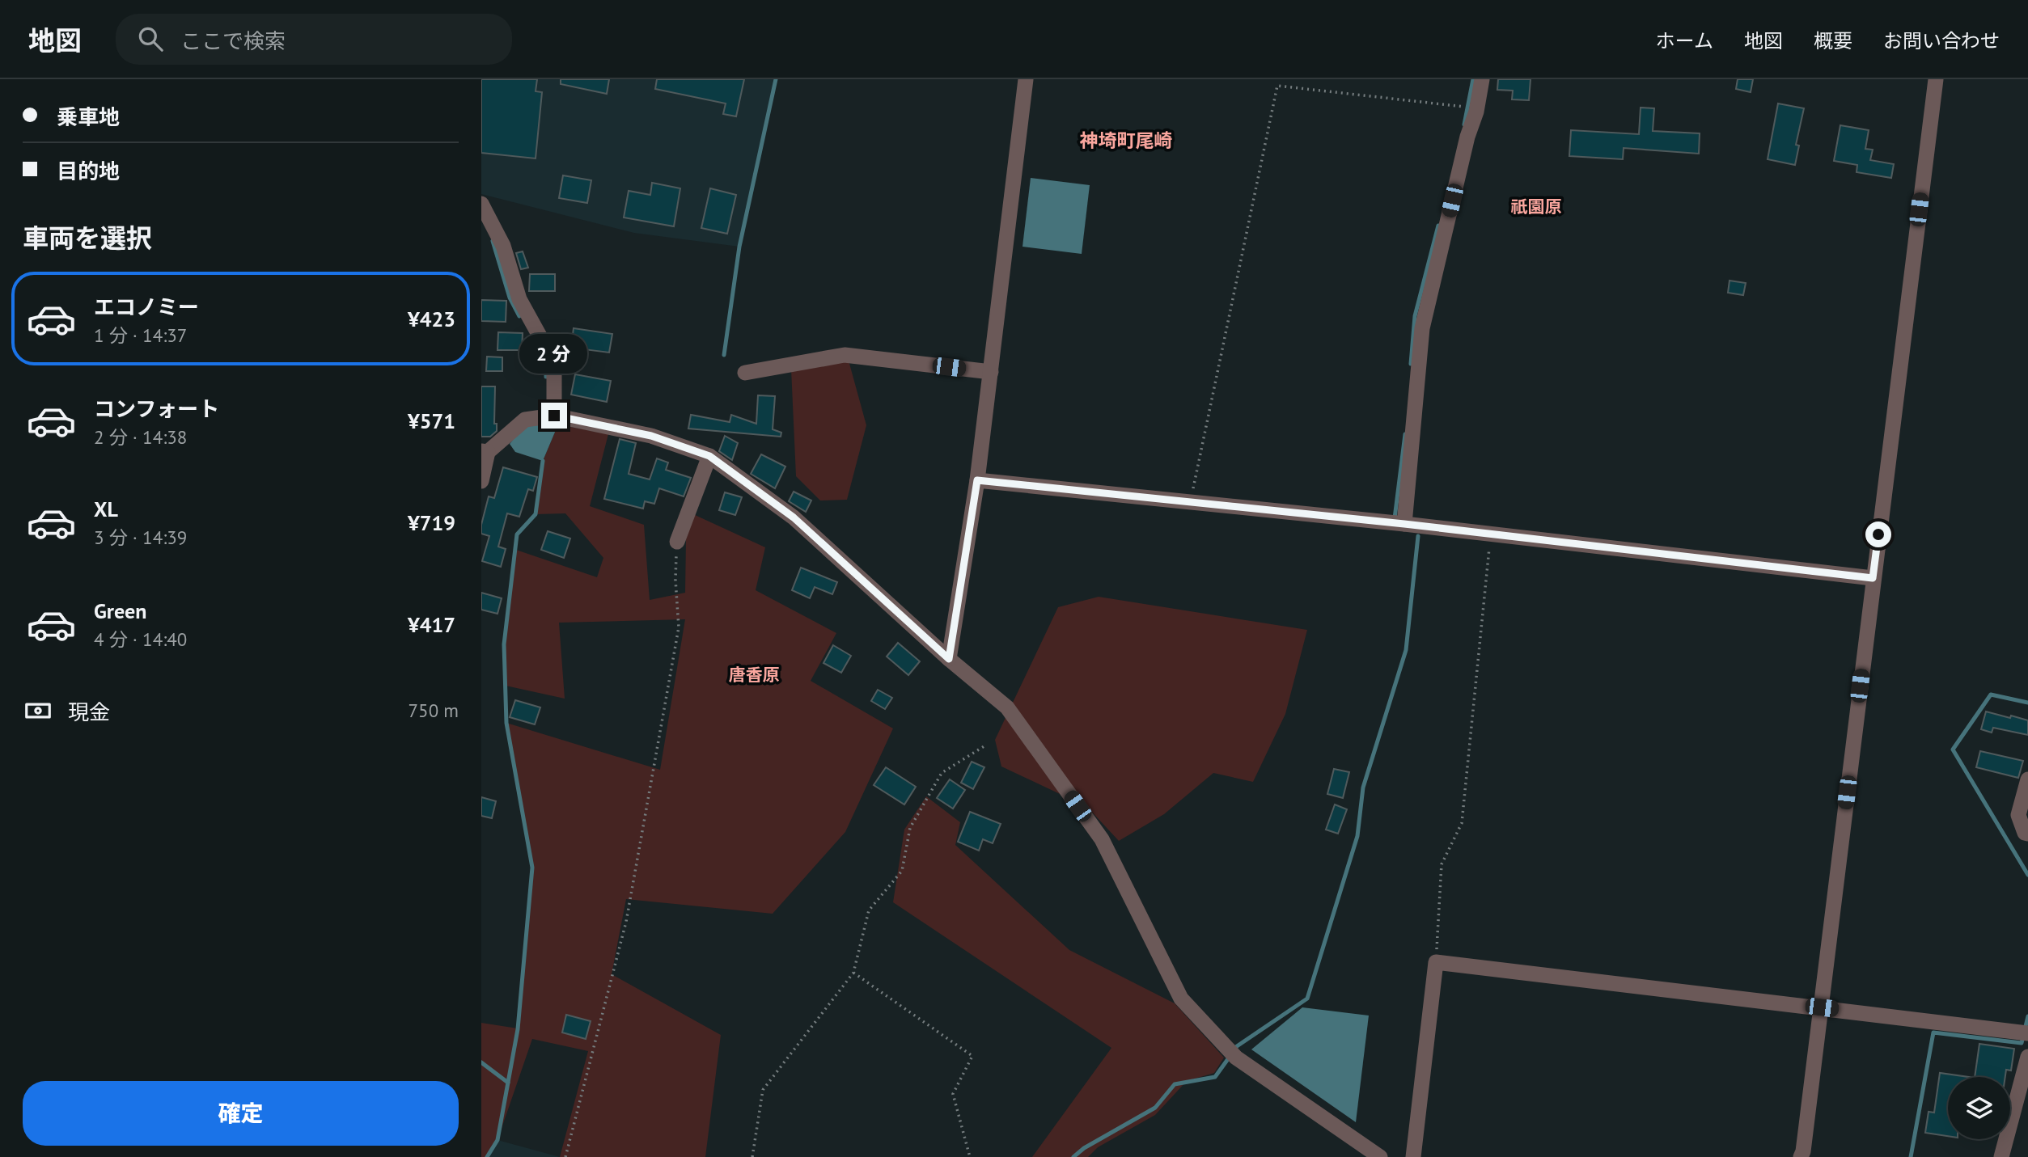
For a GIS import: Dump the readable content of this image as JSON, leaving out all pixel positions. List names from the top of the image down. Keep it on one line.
{"districts":["神埼町尾崎","祇園原","唐香原"],"page":{"header":"地図","search":"ここで検索","nav":["ホーム","地図","概要","お問い合わせ"],"banner":["乗車地","目的地"],"heading":"車両を選択","list":[{"name":"エコノミー","note":"1 分 · 14:37","value":"¥423"},{"name":"コンフォート","note":"2 分 · 14:38","value":"¥571"},{"name":"XL","note":"3 分 · 14:39","value":"¥719"},{"name":"Green","note":"4 分 · 14:40","value":"¥417"}],"bubble":"2 分","pay":["現金","750 m"],"buttons":"確定"}}
